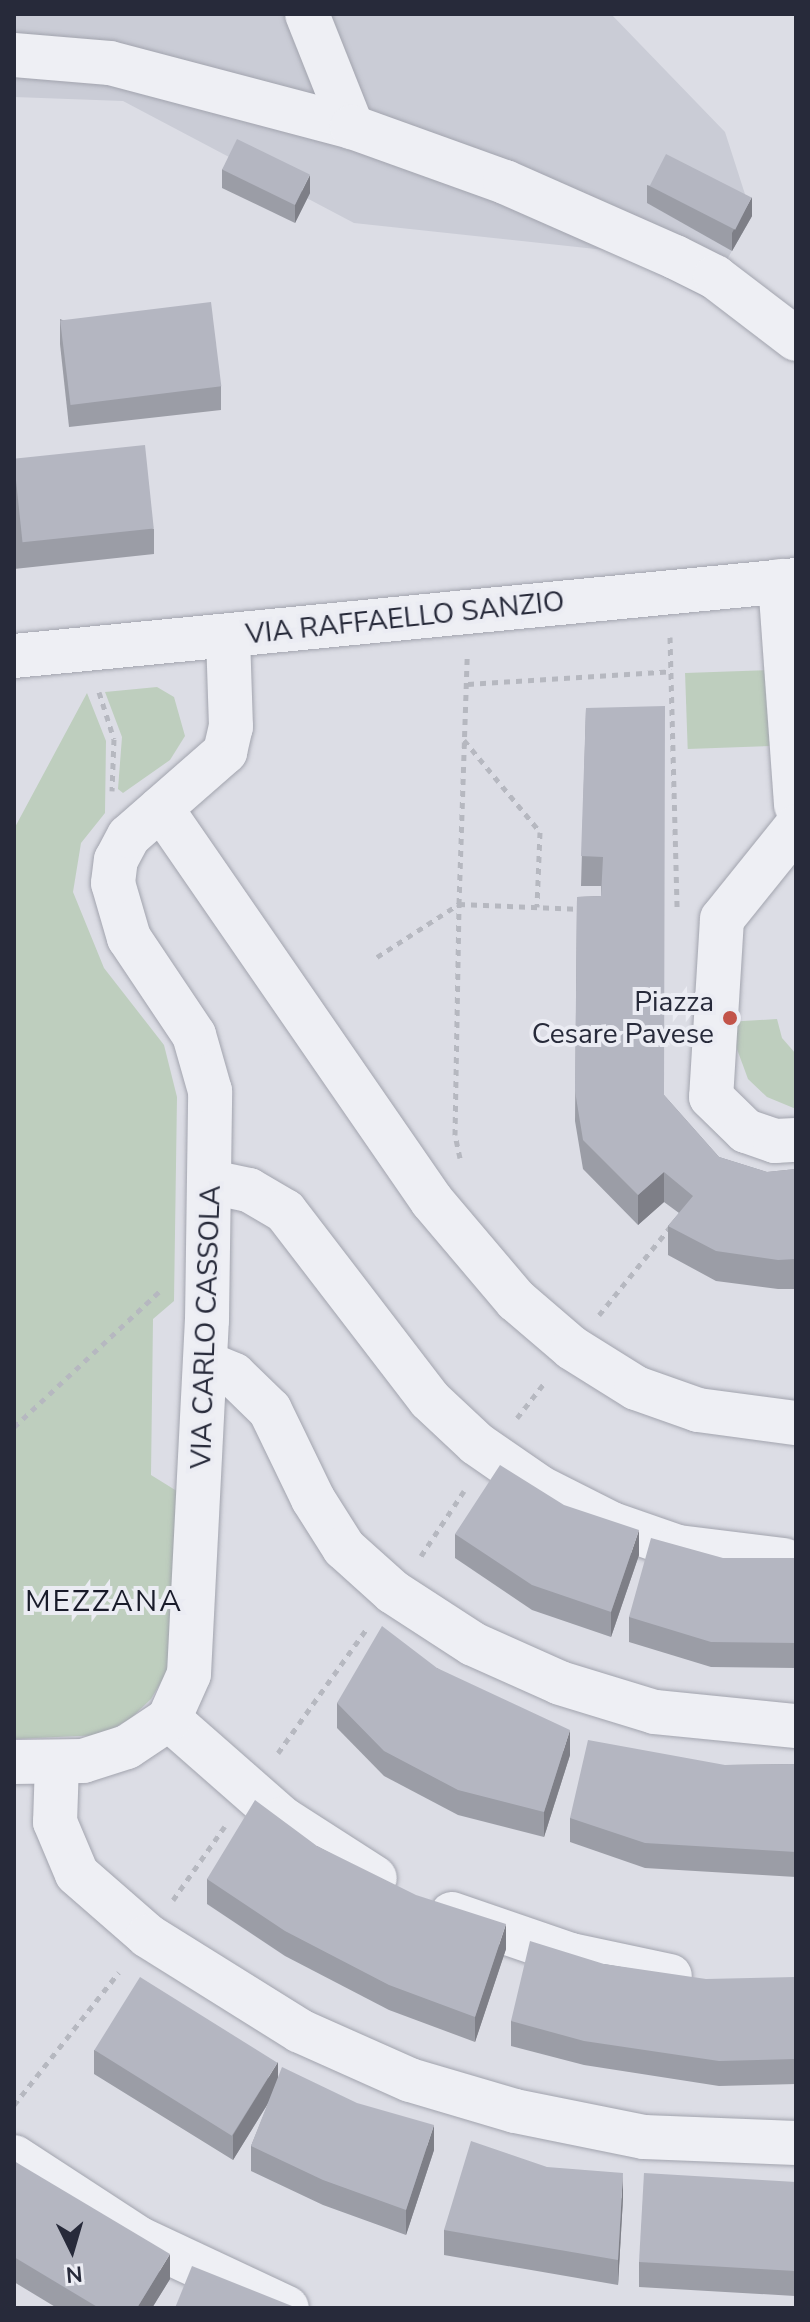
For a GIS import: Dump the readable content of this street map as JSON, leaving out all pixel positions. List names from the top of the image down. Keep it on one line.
{"streets":{"street":["VIA RAFFAELLO SANZIO","VIA CARLO CASSOLA"]},"crossings":[["VIA RAFFAELLO SANZIO","VIA CARLO CASSOLA"]],"districts":["MEZZANA"],"places":["Piazza Cesare Pavese"],"north":"bottom"}
